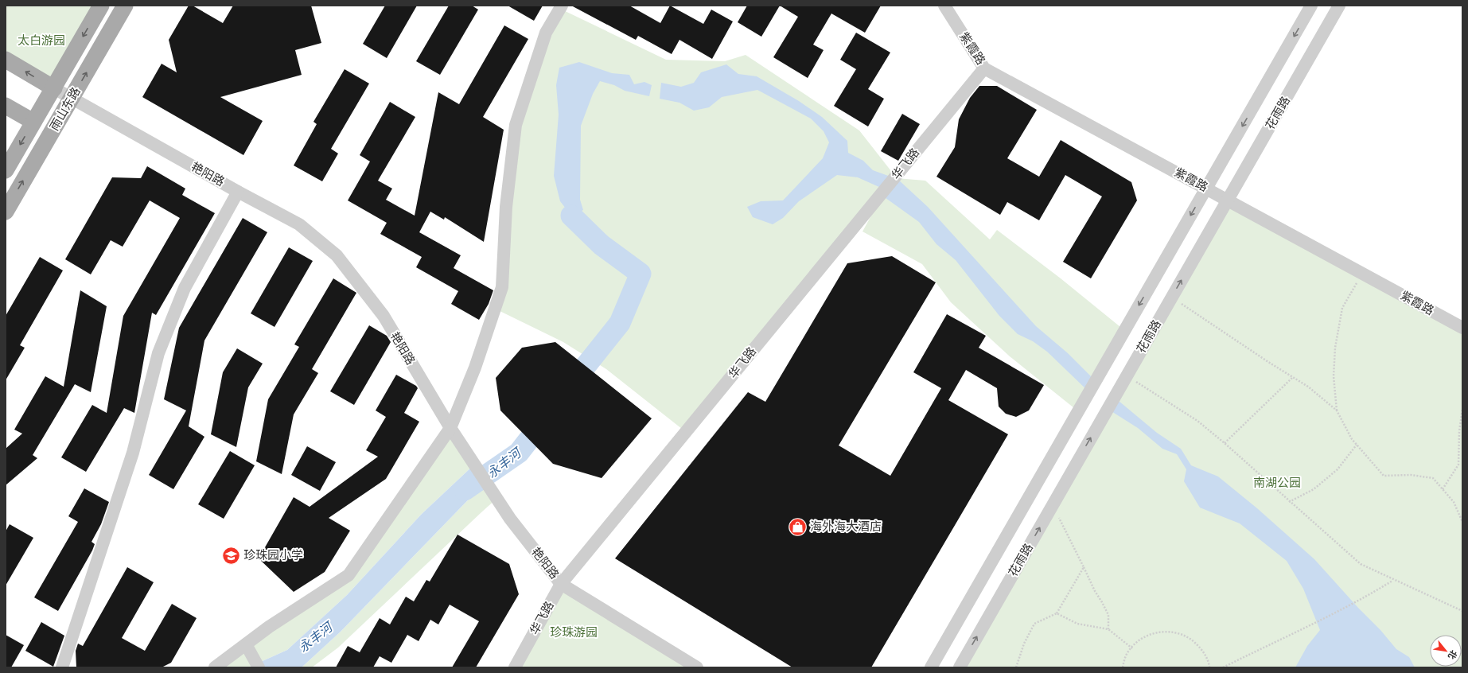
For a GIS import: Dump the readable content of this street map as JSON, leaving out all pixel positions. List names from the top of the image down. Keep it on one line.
{"streets":{"main road":["雨山东路"],"street":["紫霞路","花雨路","华飞路","艳阳路"]},"crossings":[["紫霞路","花雨路"],["紫霞路","华飞路"],["雨山东路","艳阳路"],["华飞路","艳阳路"]],"water":["永丰河"],"parks":["太白游园","南湖公园","珍珠游园"],"places":{"shop":["海外海大酒店"],"school or university":["珍珠园小学"]},"north":"bottom right"}
